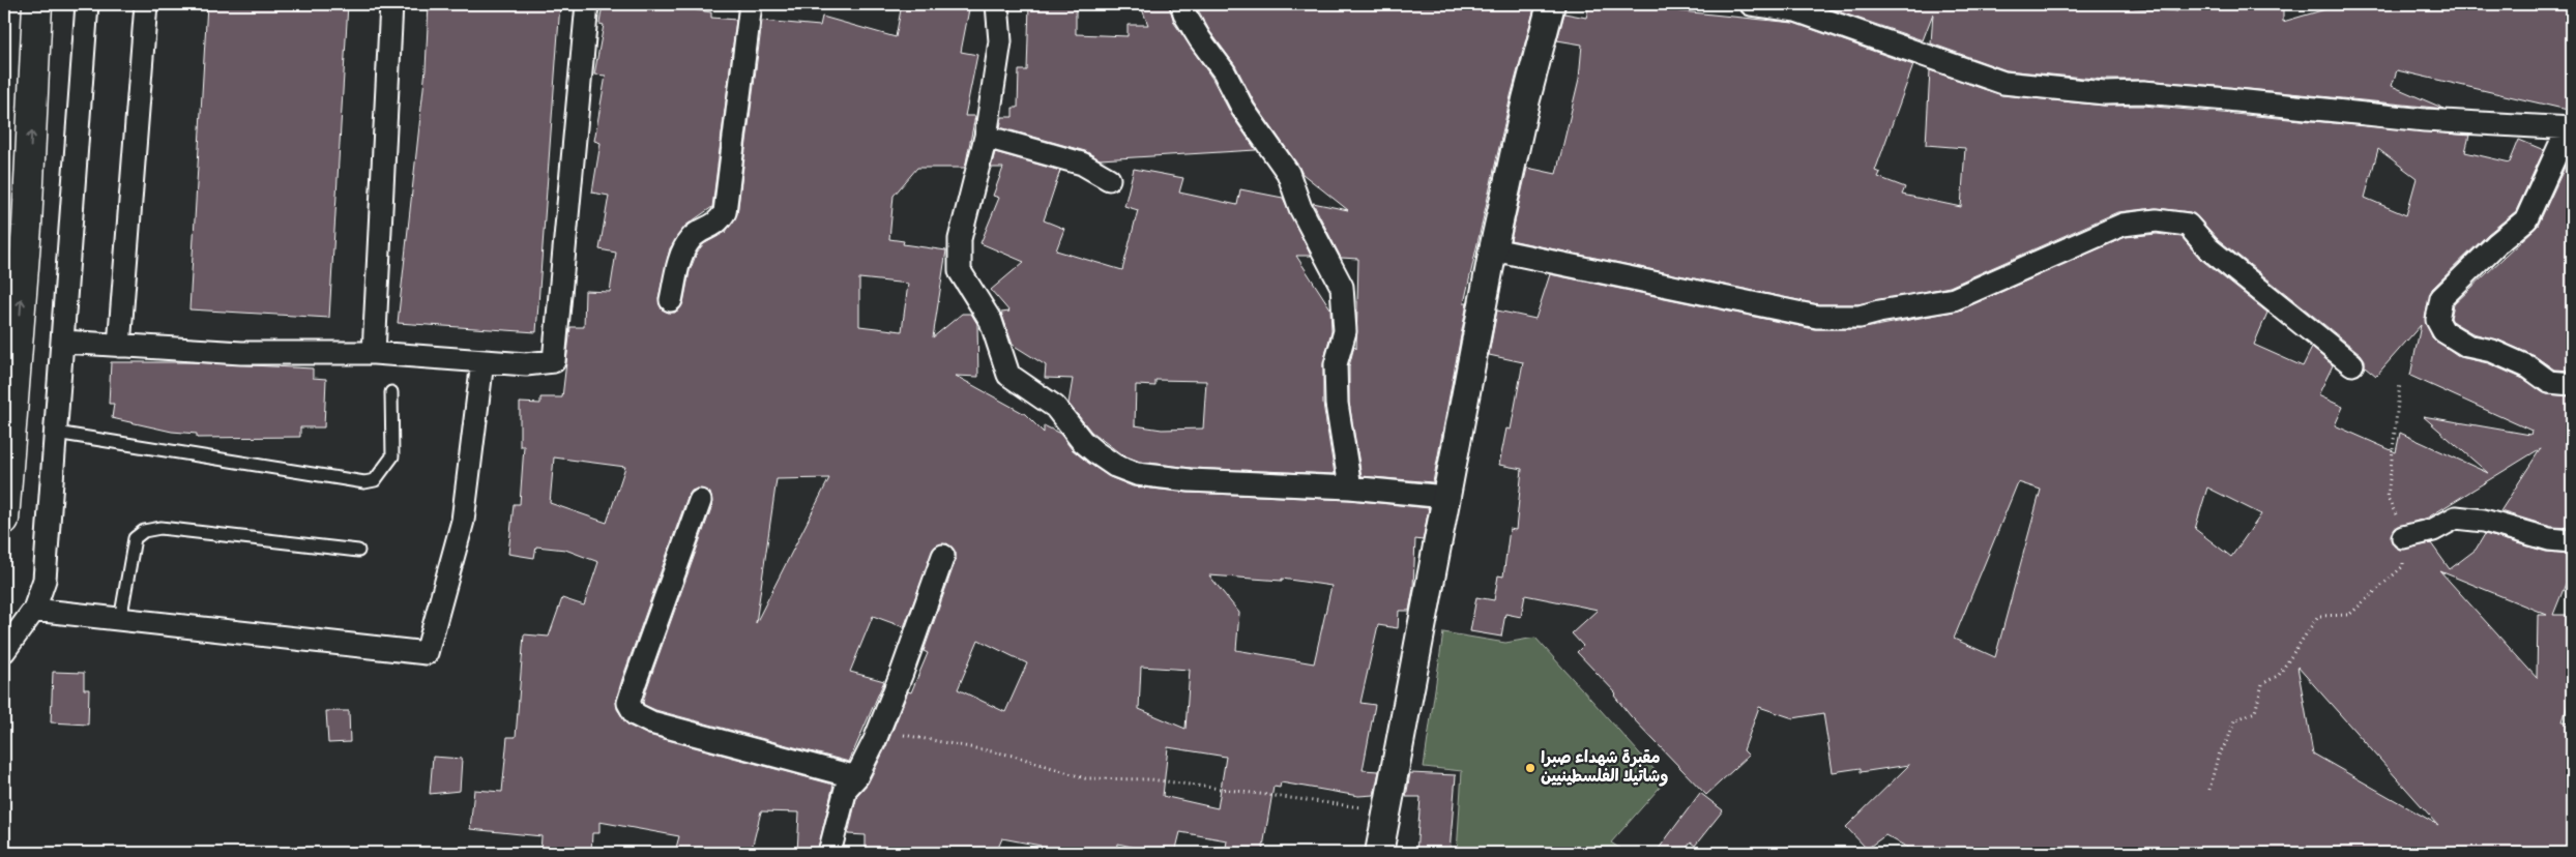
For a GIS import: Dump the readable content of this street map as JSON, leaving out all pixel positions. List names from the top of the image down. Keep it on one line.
{"places":["مقبرة شهداء صبرا وشاتيلا الفلسطينيين"]}
